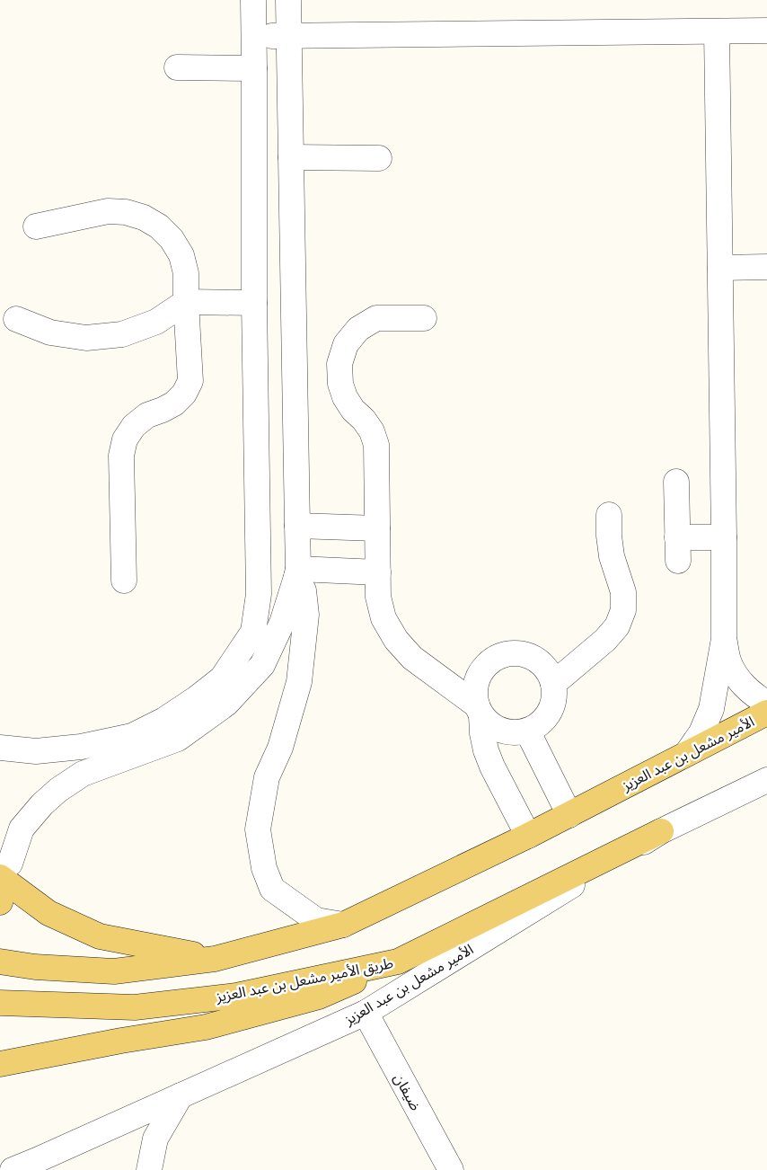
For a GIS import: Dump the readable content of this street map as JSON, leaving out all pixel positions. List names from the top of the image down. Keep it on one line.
{"streets":{"main road":["الأمير مشعل بن عبد العزيز","طريق الأمير مشعل بن عبد العزيز"],"street":["ضيفان"]},"crossings":[["الأمير مشعل بن عبد العزيز","طريق الأمير مشعل بن عبد العزيز"],["الأمير مشعل بن عبد العزيز","ضيفان"]]}
